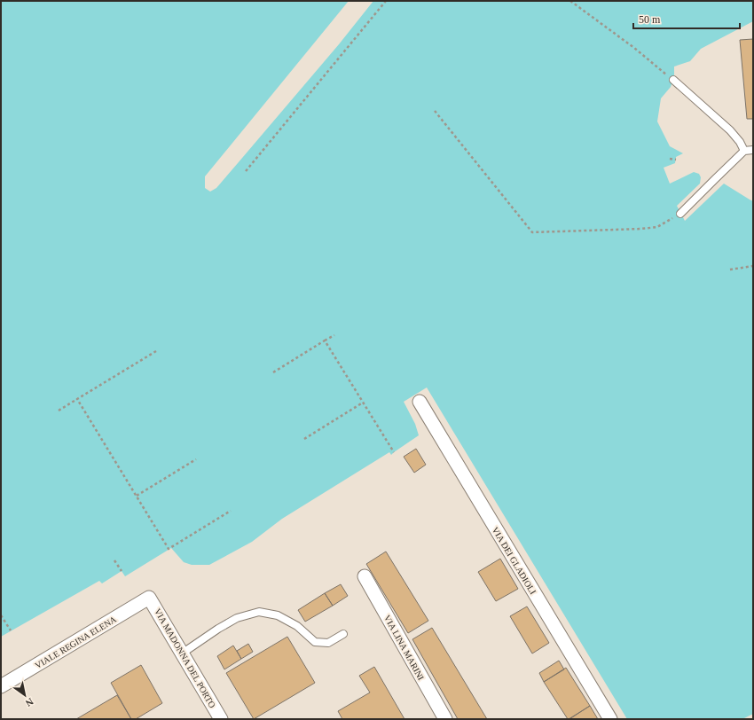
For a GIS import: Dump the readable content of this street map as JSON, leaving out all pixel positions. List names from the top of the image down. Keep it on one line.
{"streets":{"street":["VIA DEI GLADIOLI","VIALE REGINA ELENA","VIA LINA MARINI","VIA MADONNA DEL PORTO"]},"crossings":[["VIALE REGINA ELENA","VIA MADONNA DEL PORTO"]],"scale_bar":"50 m","north":"bottom right"}
